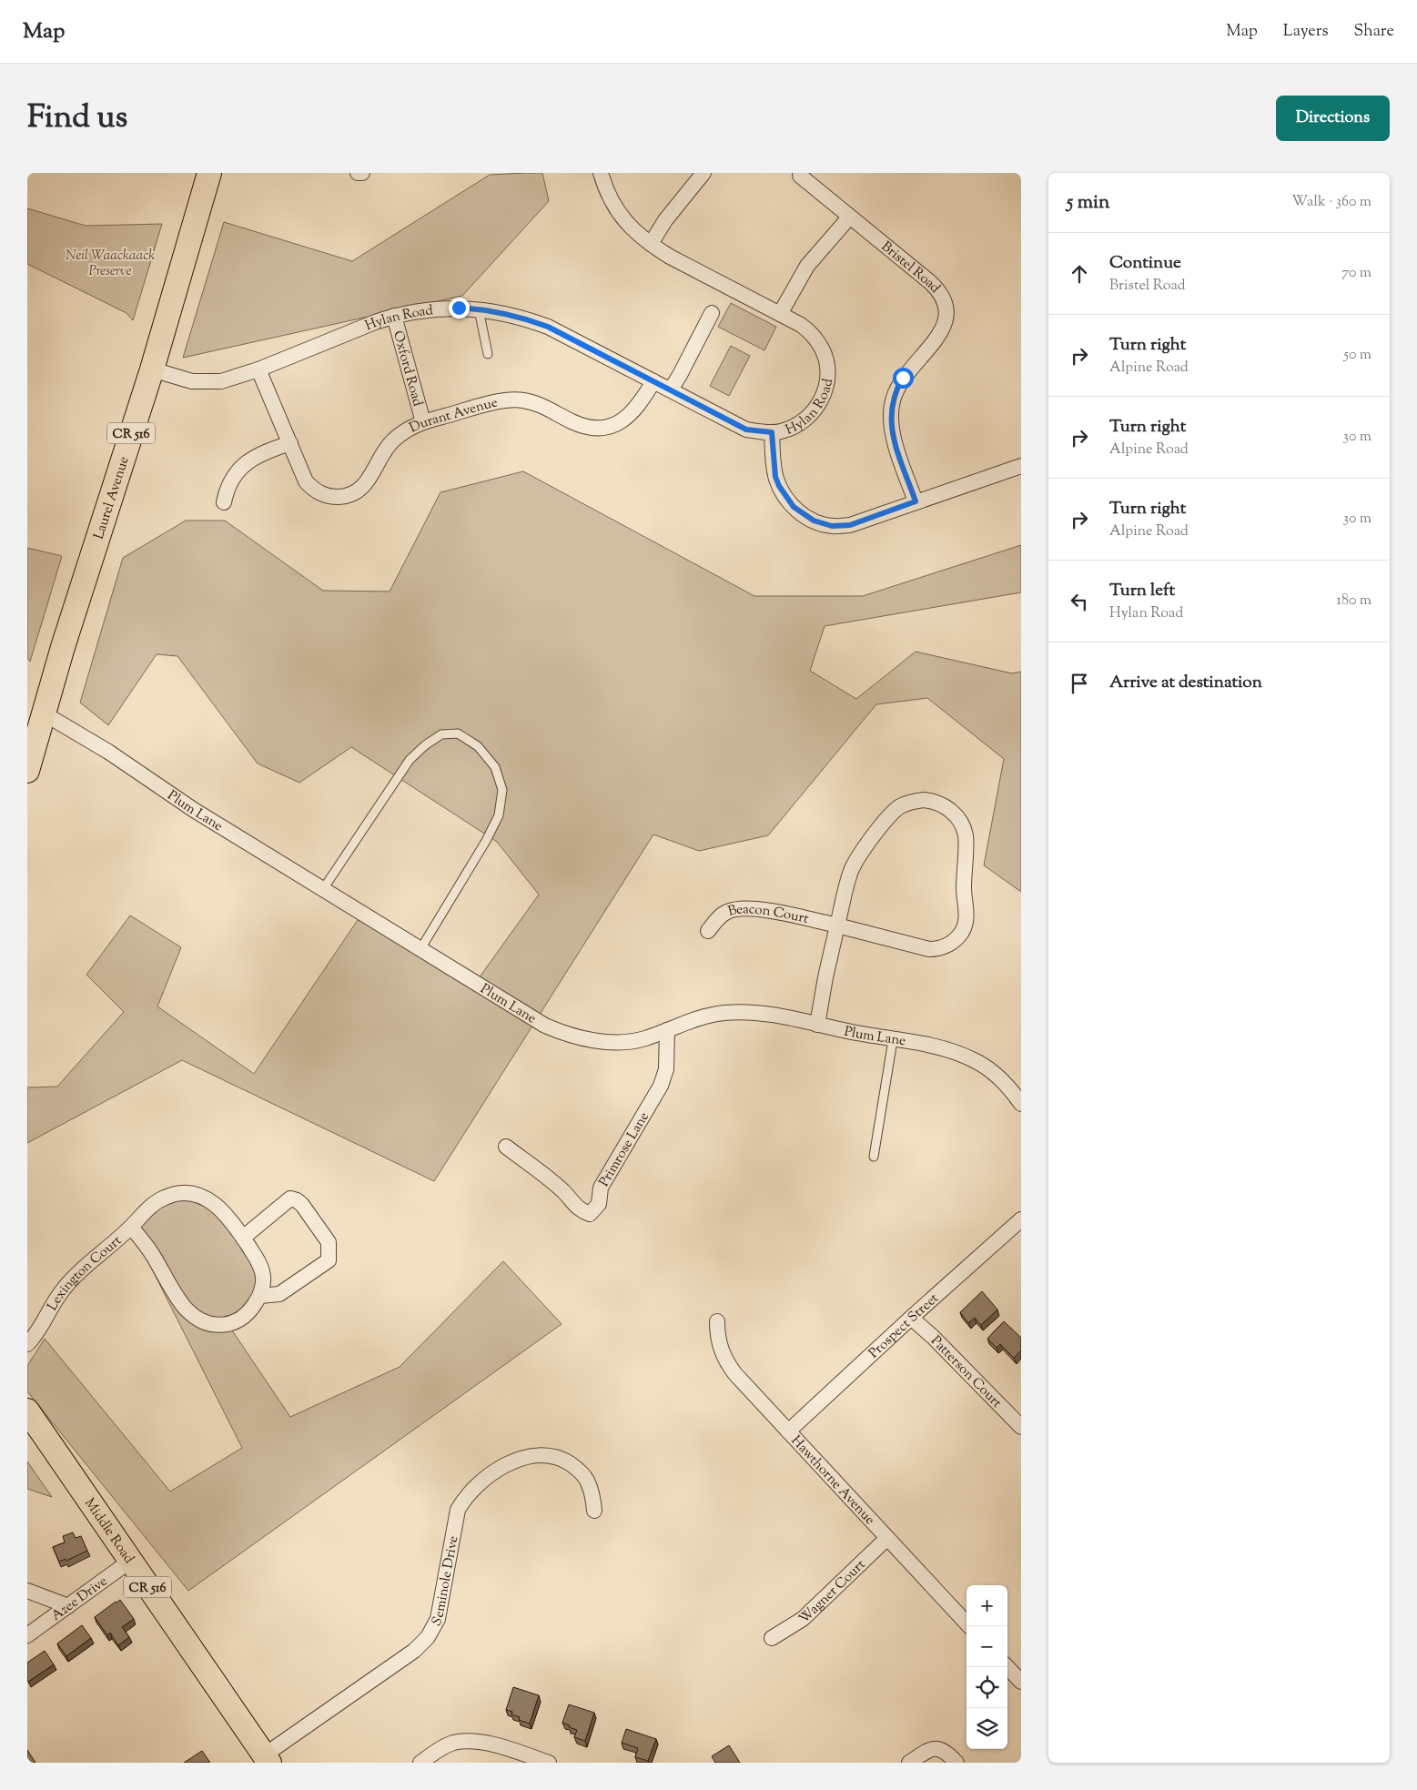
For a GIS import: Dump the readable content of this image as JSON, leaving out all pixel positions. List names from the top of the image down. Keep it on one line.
{"streets":{"main road":["CR 516","Laurel Avenue","Middle Road"],"street":["Bristel Road","Hylan Road","Oxford Road","Durant Avenue","Plum Lane","Beacon Court","Primrose Lane","Lexington Court","Prospect Street","Patterson Court","Hawthorne Avenue","Seminole Drive","Wagner Court","Azee Drive"]},"crossings":[["Hylan Road","Oxford Road"],["Hylan Road","Durant Avenue"],["Hylan Road","Laurel Avenue"],["Oxford Road","Durant Avenue"],["Laurel Avenue","Plum Lane"],["Plum Lane","Primrose Lane"],["Prospect Street","Patterson Court"],["Prospect Street","Hawthorne Avenue"],["Hawthorne Avenue","Wagner Court"],["Middle Road","Seminole Drive"],["Middle Road","Azee Drive"]],"parks":["Neil Waackaack Preserve"],"page":{"header":"Map","nav":["Map","Layers","Share"],"title":"Find us","buttons":"Directions","heading":["5 min","Walk · 360 m"],"list":[["Continue","Bristel Road","70 m"],["Turn right","Alpine Road","50 m"],["Turn right","Alpine Road","30 m"],["Turn right","Alpine Road","30 m"],["Turn left","Hylan Road","180 m"],"Arrive at destination"],"map_buttons":["+","−"]}}
